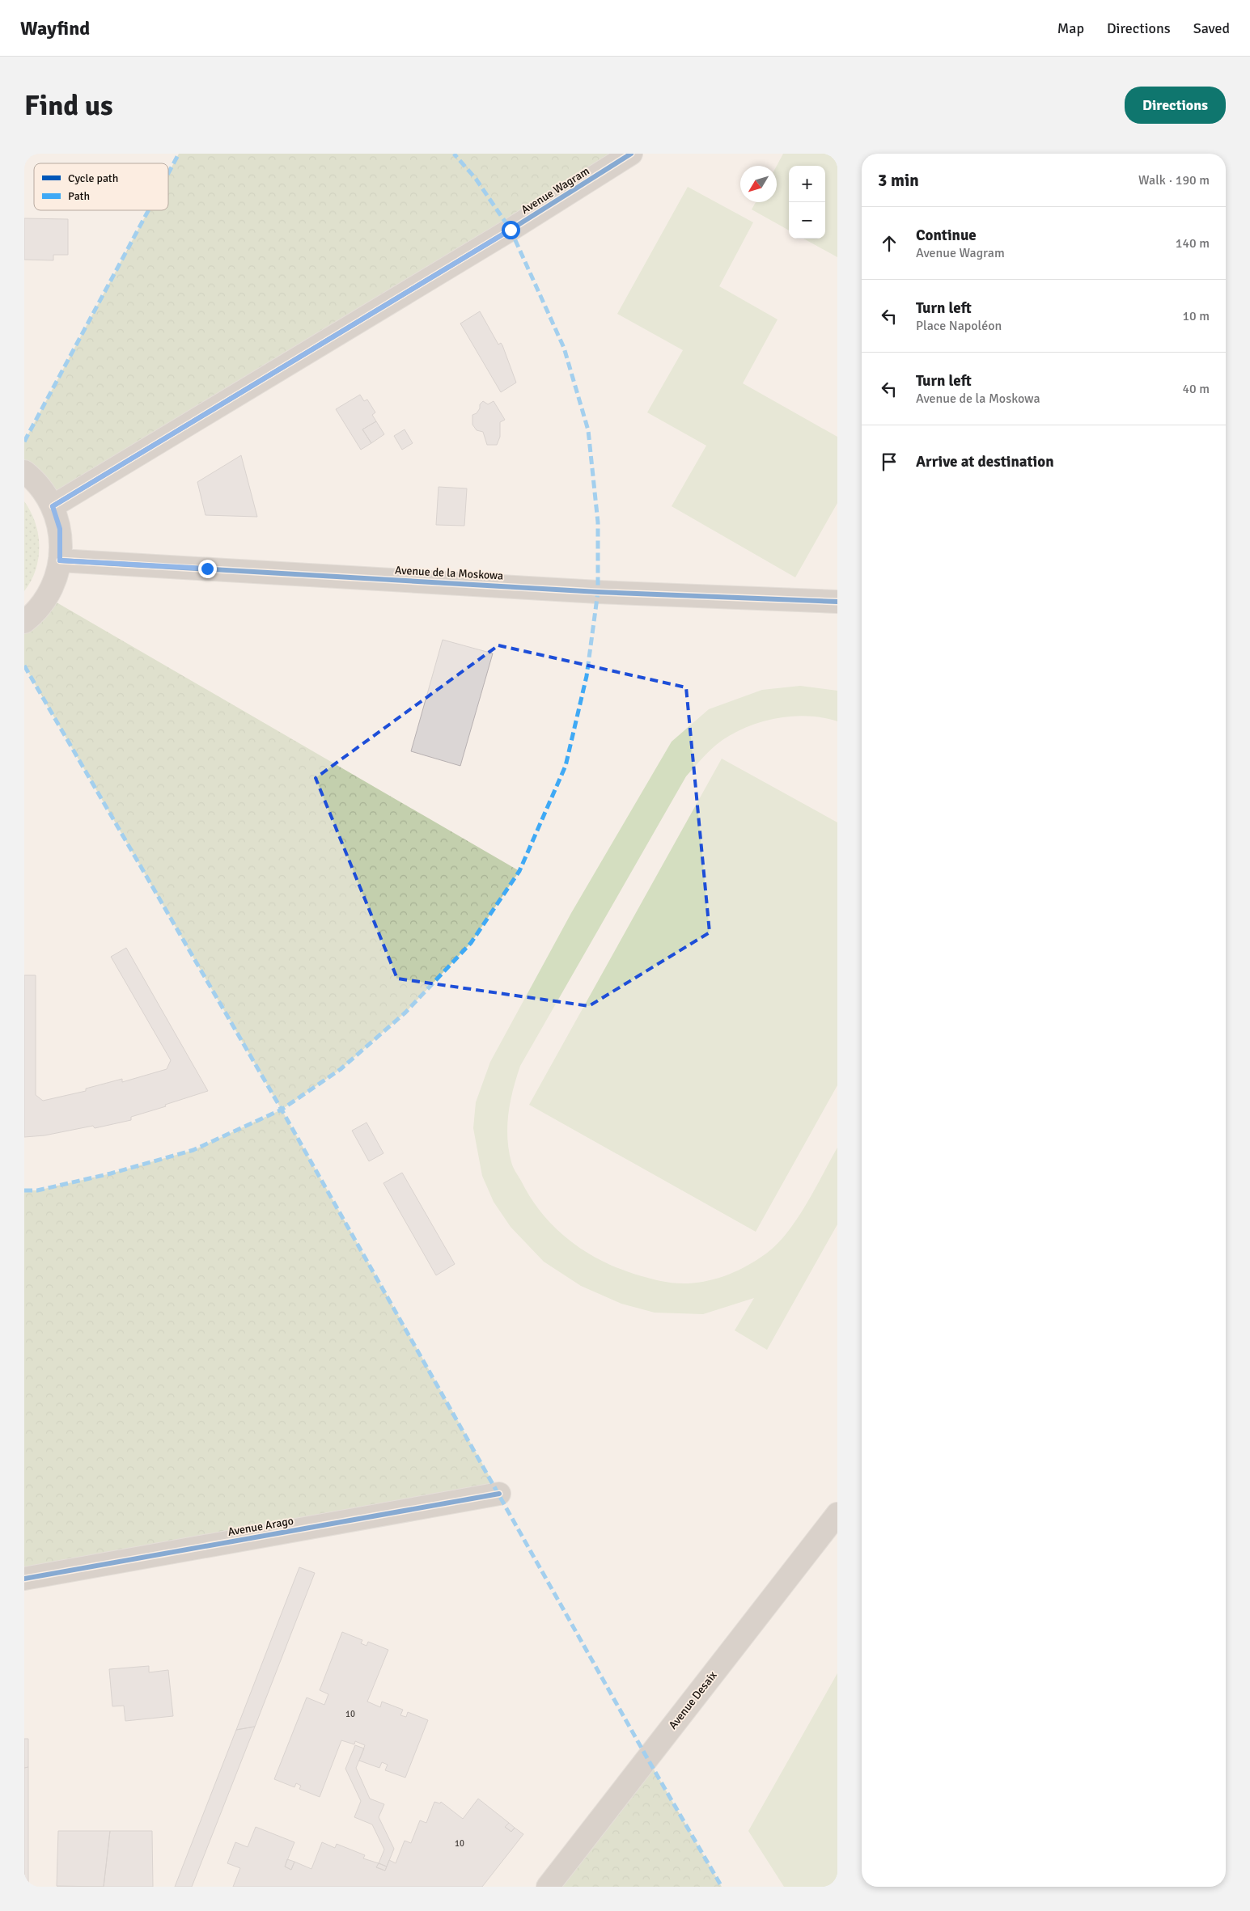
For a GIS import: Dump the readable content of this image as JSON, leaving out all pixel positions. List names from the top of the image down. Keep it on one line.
{"streets":{"street":["Avenue Wagram","Avenue de la Moskowa","Avenue Arago","Avenue Desaix"]},"house_numbers":["10","10"],"legend":["Cycle path","Path"],"north":"bottom left","page":{"header":"Wayfind","nav":["Map","Directions","Saved"],"buttons":"Directions","title":"Find us","heading":["3 min","Walk · 190 m"],"map_buttons":["+","−"],"list":[["Continue","Avenue Wagram","140 m"],["Turn left","Place Napoléon","10 m"],["Turn left","Avenue de la Moskowa","40 m"],"Arrive at destination"]}}
